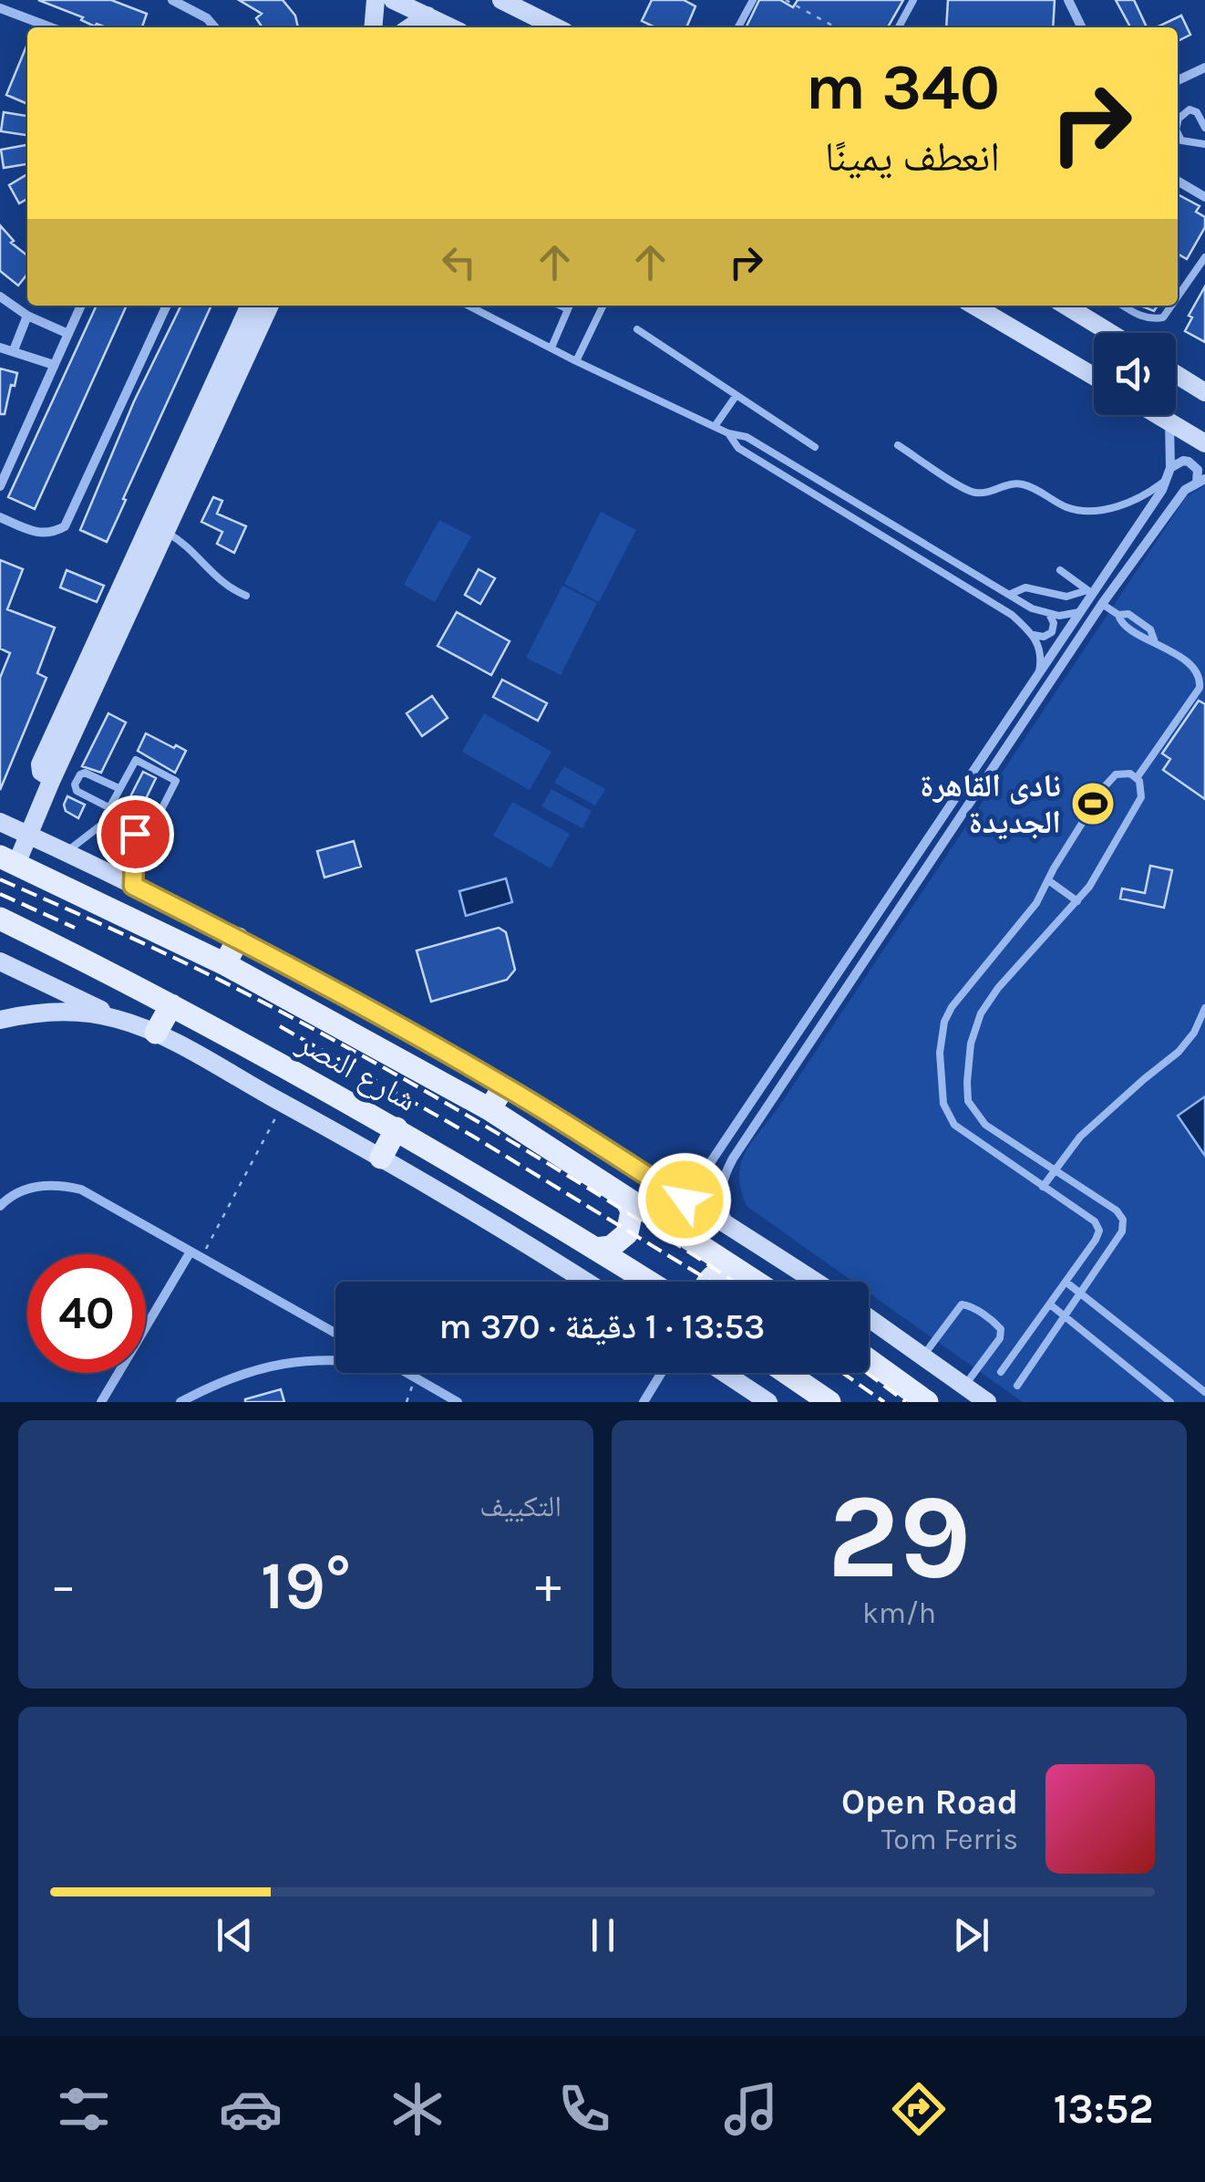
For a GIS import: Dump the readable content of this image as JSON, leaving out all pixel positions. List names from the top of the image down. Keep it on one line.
{"streets":{"main road":["شارع النصر"]},"places":{"sports":["نادى القاهرة الجديدة"]},"page":{"turn":["340 m","انعطف يمينًا"],"limit":"40","trip":"13:53 · 1 دقيقة · 370 m","tile":[["29","km/h"],"التكييف"],"heat":["−","19°","+"],"song":["Open Road","Tom Ferris"],"tabs":"13:52"}}
